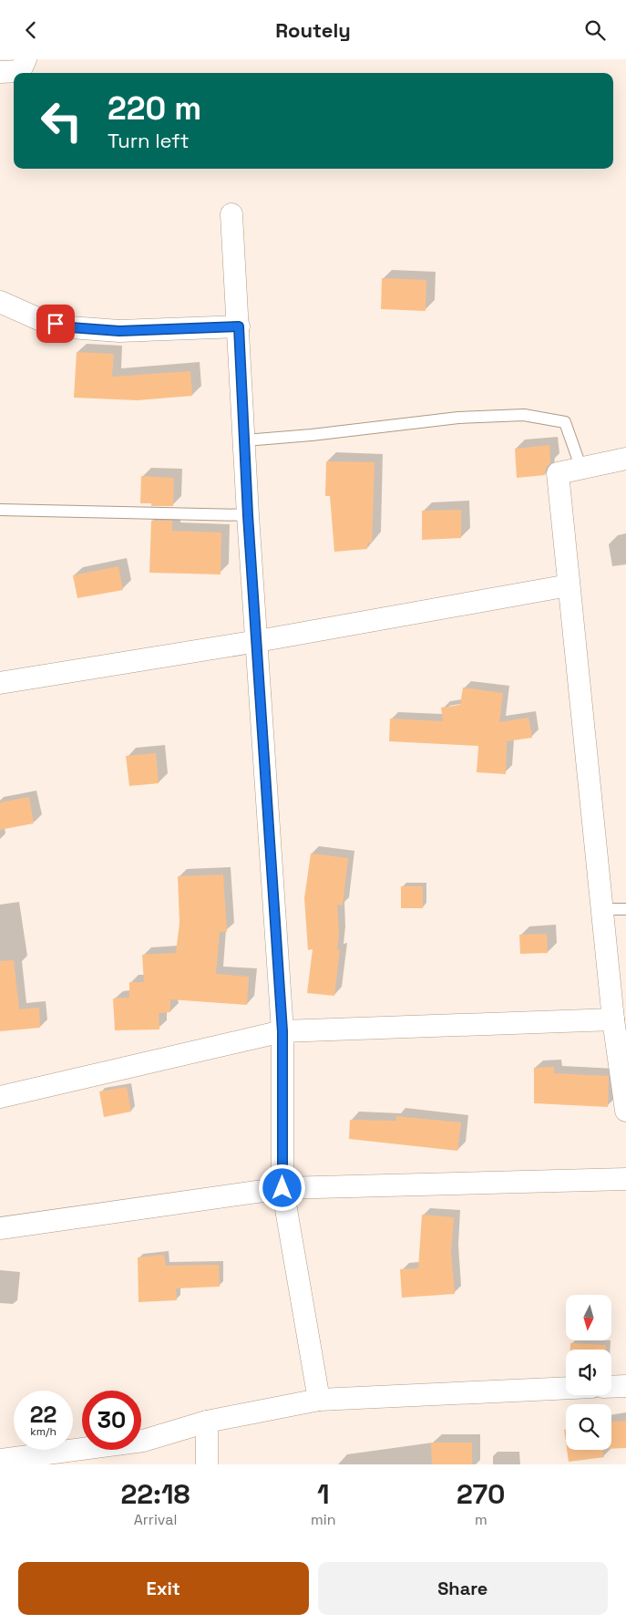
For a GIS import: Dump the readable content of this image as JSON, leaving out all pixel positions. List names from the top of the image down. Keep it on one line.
{"north":"bottom","page":{"header":"Routely","turn":["220 m","Turn left"],"speed":"22 km/h","limit":"30","eta":["22:18","Arrival","1","min","270","m"],"buttons":["Exit","Share"]}}
